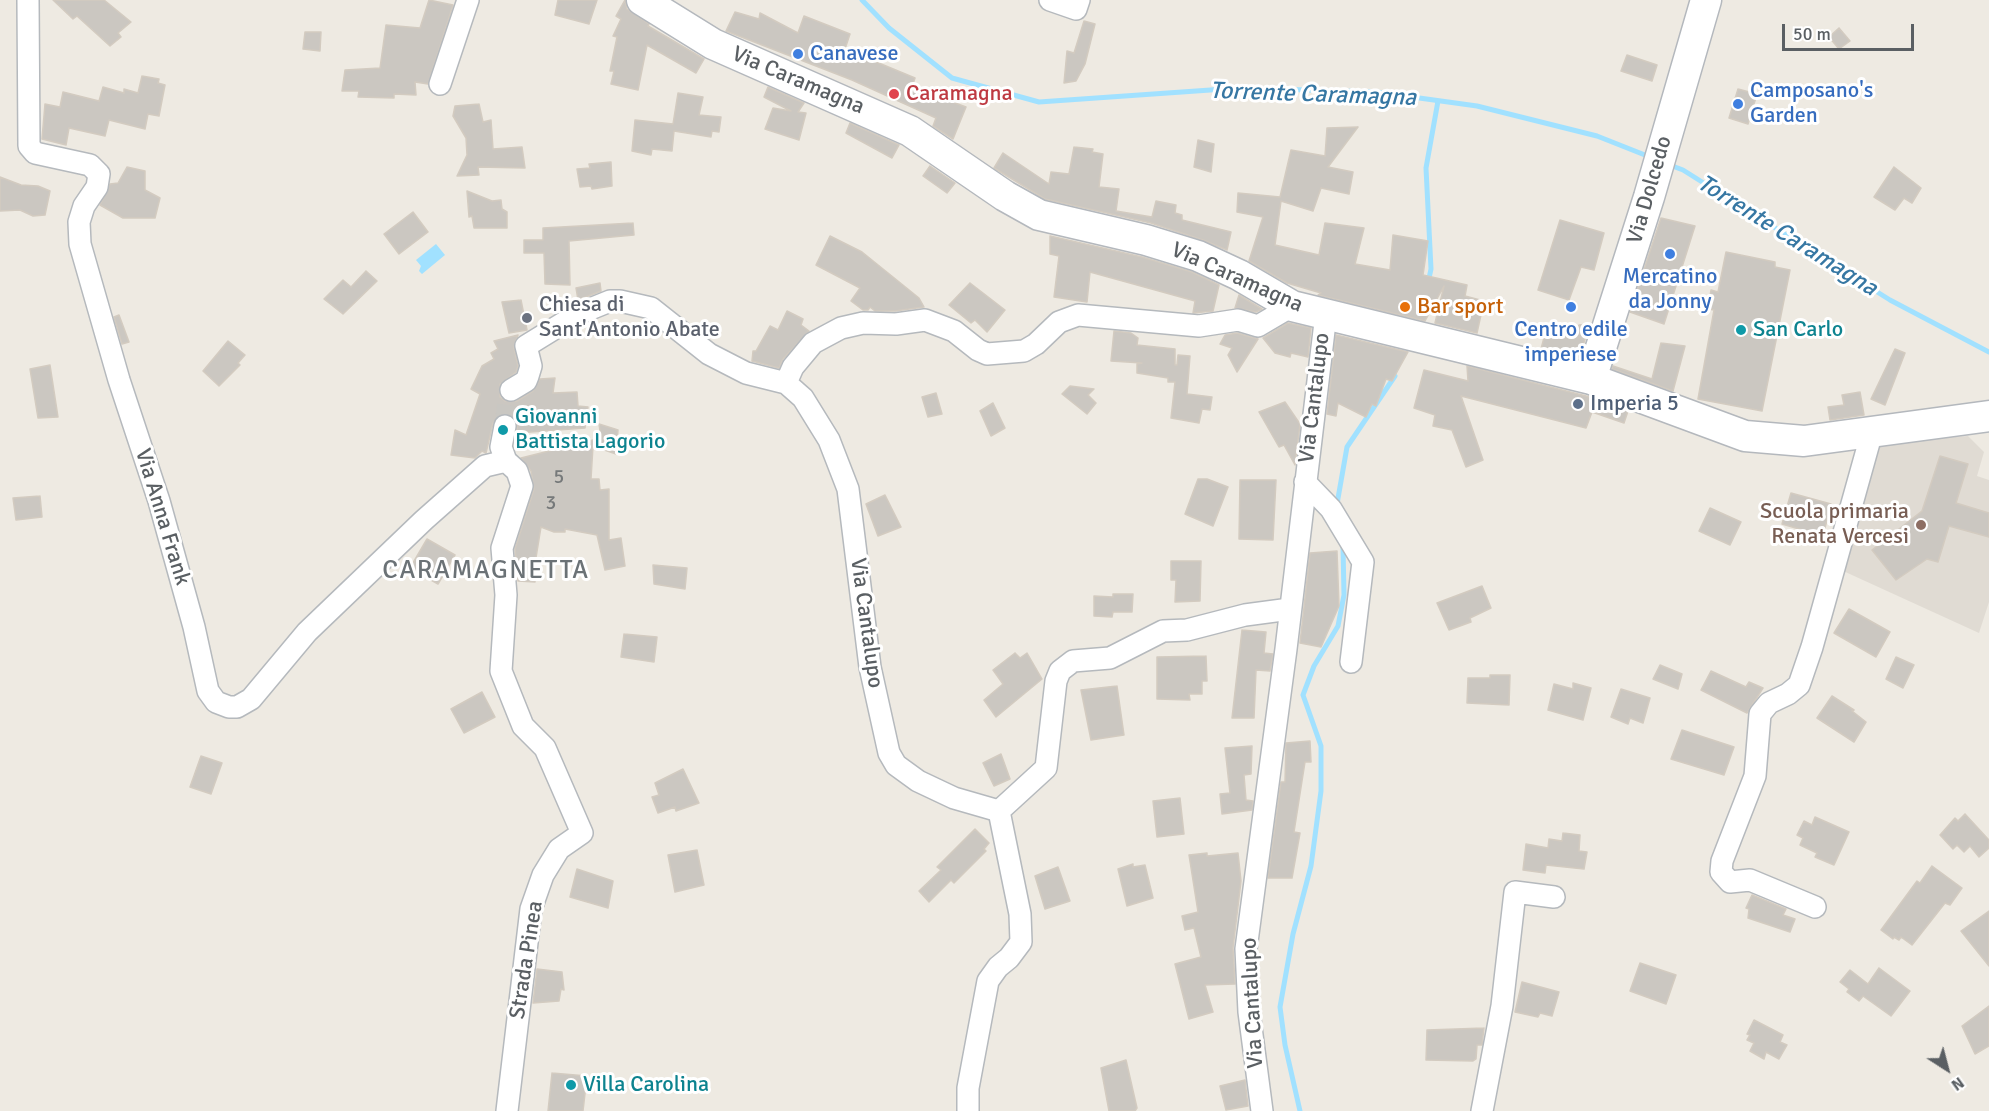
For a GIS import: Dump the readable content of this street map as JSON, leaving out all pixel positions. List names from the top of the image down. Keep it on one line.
{"streets":{"street":["Via Caramagna","Via Dolcedo","Via Cantalupo","Via Anna Frank","Strada Pinea"]},"crossings":[["Via Caramagna","Via Dolcedo"],["Via Caramagna","Via Cantalupo"],["Via Anna Frank","Strada Pinea"]],"districts":["CARAMAGNETTA"],"water":["Torrente Caramagna"],"places":["Canavese","Caramagna","Camposano's Garden","Mercatino da Jonny","Bar sport","Centro edile imperiese","Chiesa di Sant'Antonio Abate","San Carlo","Imperia 5","Giovanni Battista Lagorio","Scuola primaria Renata Vercesi","Villa Carolina"],"house_numbers":["5","3"],"scale_bar":"50 m","north":"bottom right"}
